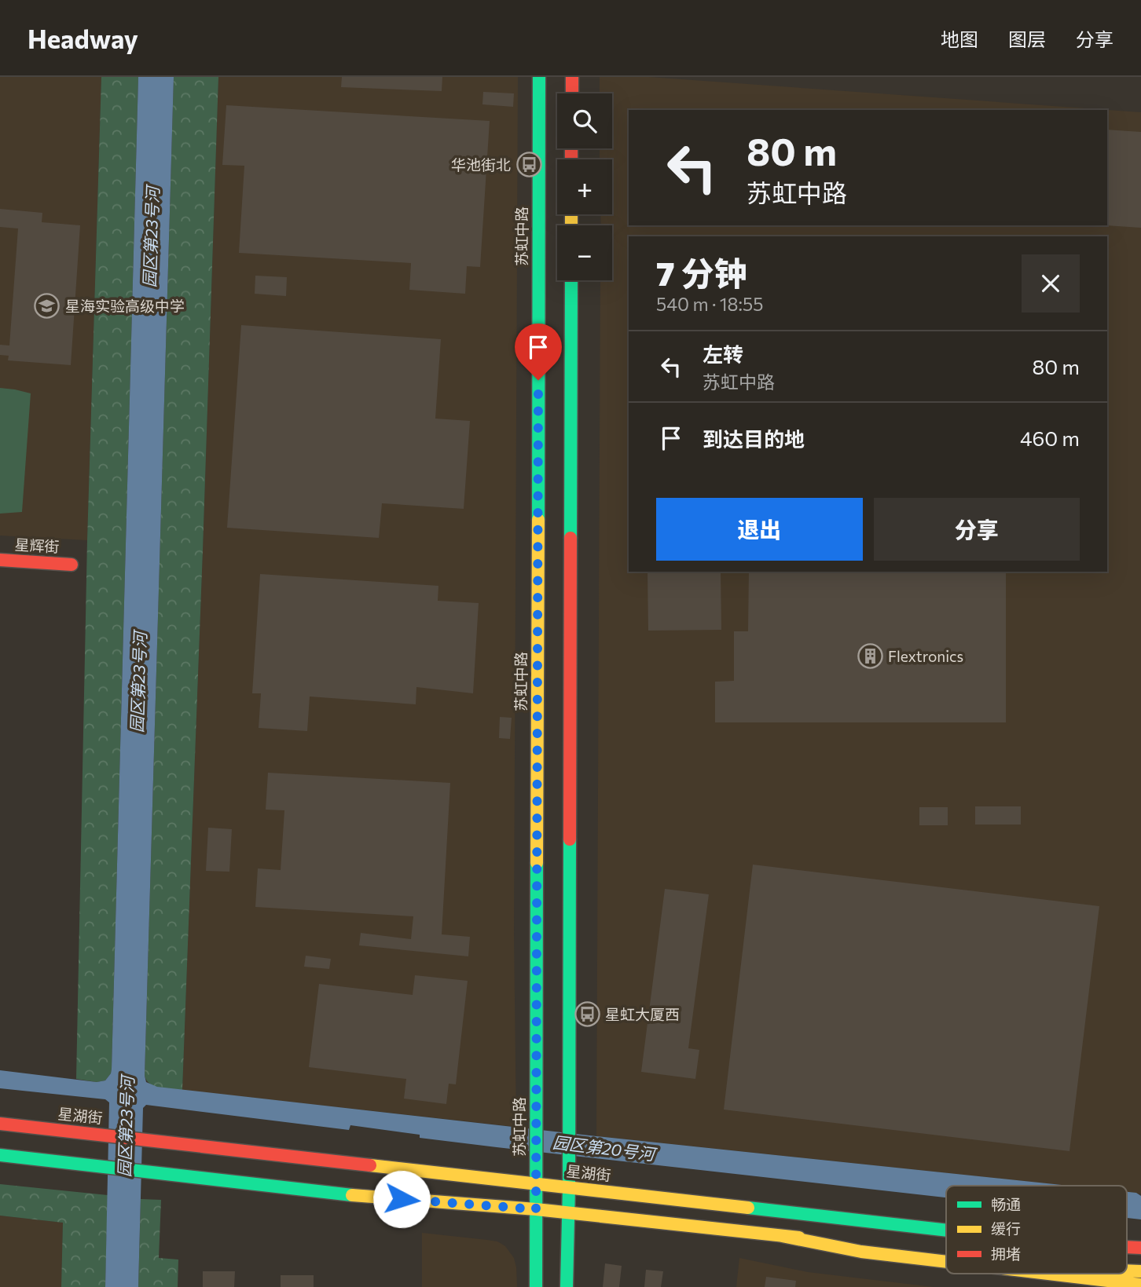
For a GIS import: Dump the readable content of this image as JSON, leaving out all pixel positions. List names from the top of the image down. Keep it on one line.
{"streets":{"main road":["苏虹中路","星辉街","星湖街"]},"crossings":[["苏虹中路","星湖街"]],"water":["园区第23号河","园区第20号河"],"places":{"bus stop":["华池街北","星虹大厦西"],"school or university":["星海实验高级中学"],"building":["Flextronics"]},"legend":["畅通","缓行","拥堵"],"page":{"header":"Headway","nav":["地图","图层","分享"],"map_buttons":["+","−"],"turn":["80 m","苏虹中路"],"heading":["7 分钟","540 m · 18:55"],"list":[{"name":"左转","note":"苏虹中路","value":"80 m"},{"name":"到达目的地","value":"460 m"}],"buttons":["退出","分享"]}}
